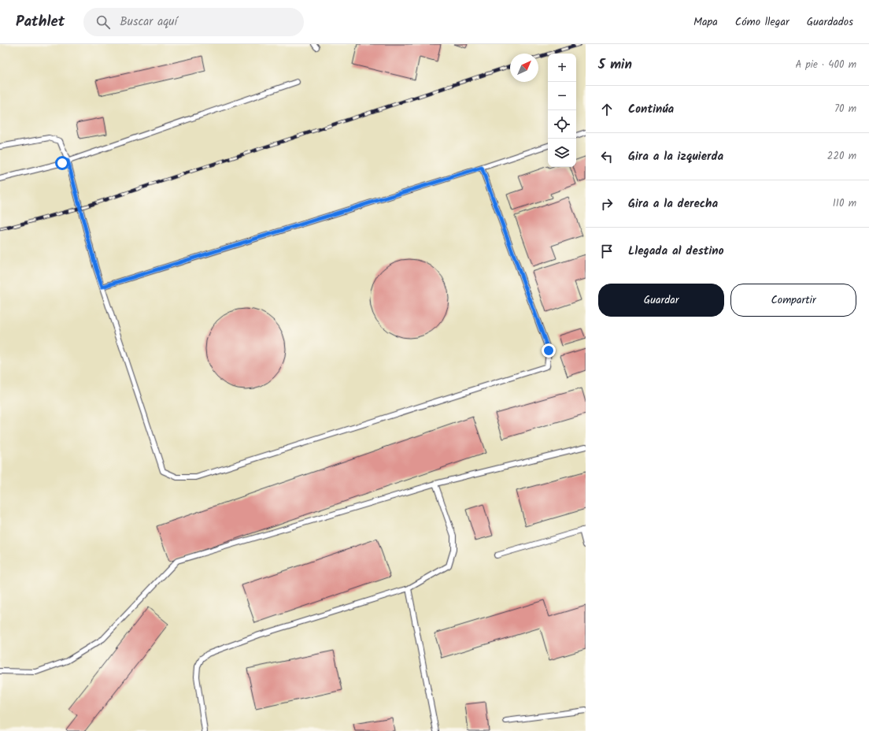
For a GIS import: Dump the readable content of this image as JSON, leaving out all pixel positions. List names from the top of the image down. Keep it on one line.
{"north":"top right","page":{"header":"Pathlet","search":"Buscar aquí","nav":["Mapa","Cómo llegar","Guardados"],"heading":["5 min","A pie · 400 m"],"map_buttons":["+","−"],"list":[["Continúa","70 m"],["Gira a la izquierda","220 m"],["Gira a la derecha","110 m"],"Llegada al destino"],"buttons":["Guardar","Compartir"]}}
